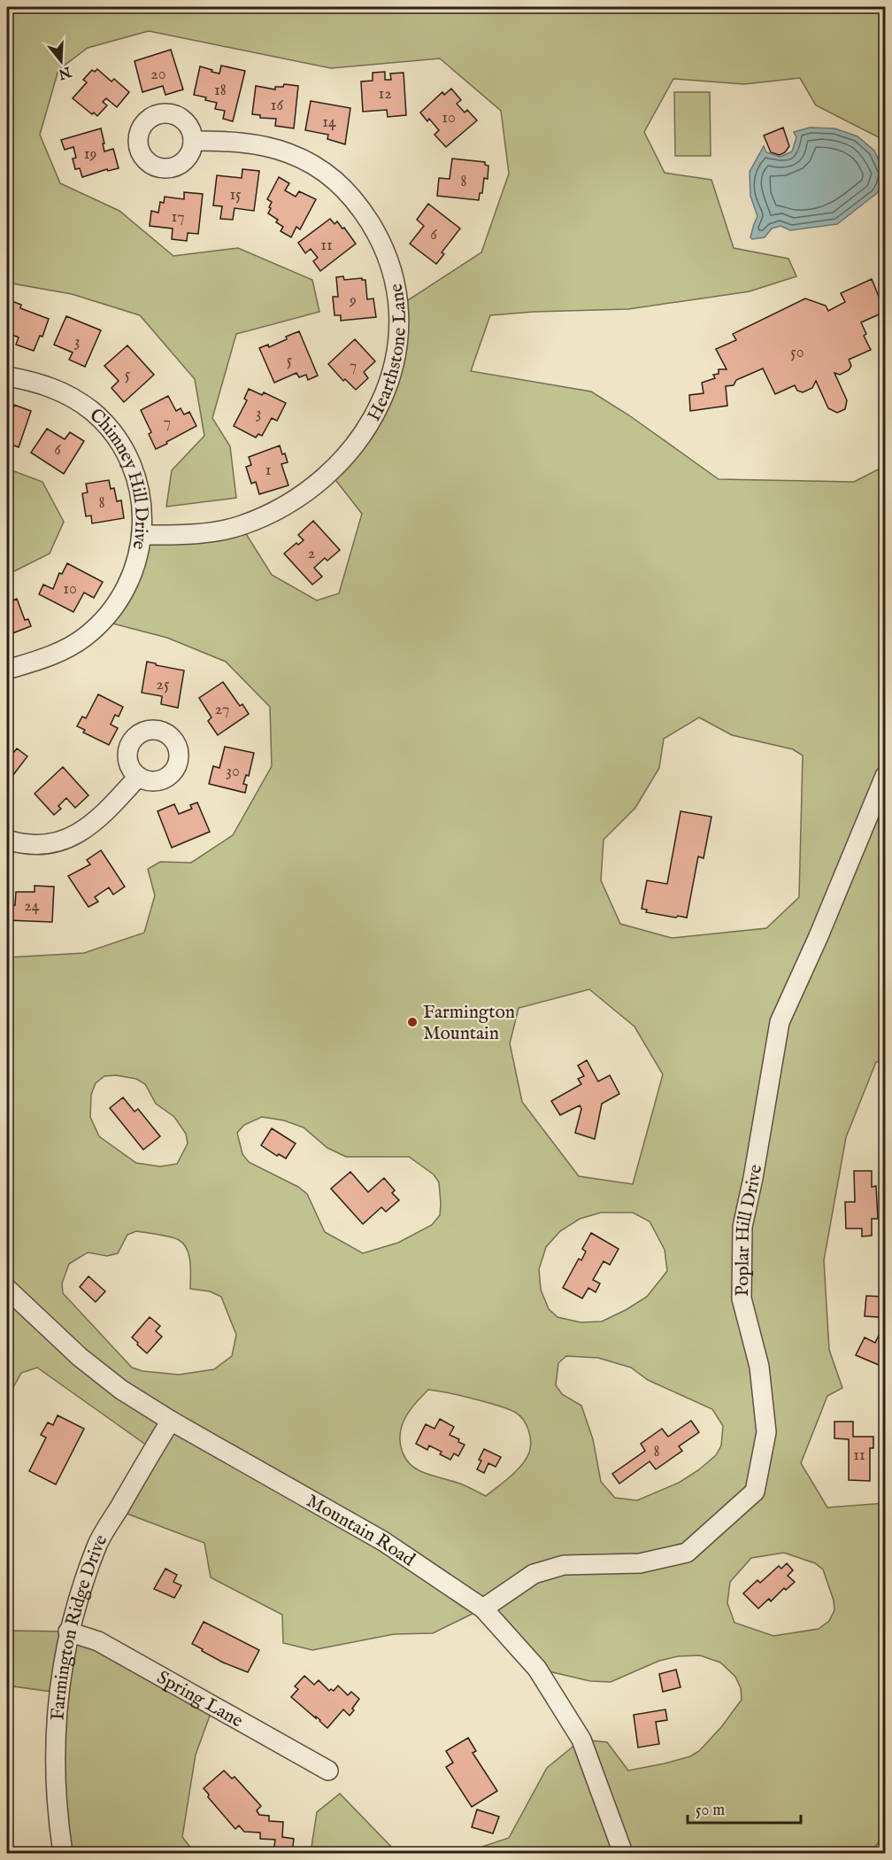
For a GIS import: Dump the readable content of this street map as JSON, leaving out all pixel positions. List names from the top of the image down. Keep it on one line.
{"streets":{"street":["Hearthstone Lane","Chimney Hill Drive","Poplar Hill Drive","Mountain Road","Farmington Ridge Drive","Spring Lane"]},"crossings":[["Hearthstone Lane","Chimney Hill Drive"],["Poplar Hill Drive","Mountain Road"],["Mountain Road","Farmington Ridge Drive"],["Farmington Ridge Drive","Spring Lane"]],"places":["Farmington Mountain"],"house_numbers":["20","18","12","16","10","14","19","8","15","17","6","11","9","3","50","5","7","5","3","7","6","1","8","2","10","25","27","30","24","8","11"],"scale_bar":"50 m","north":"bottom"}
